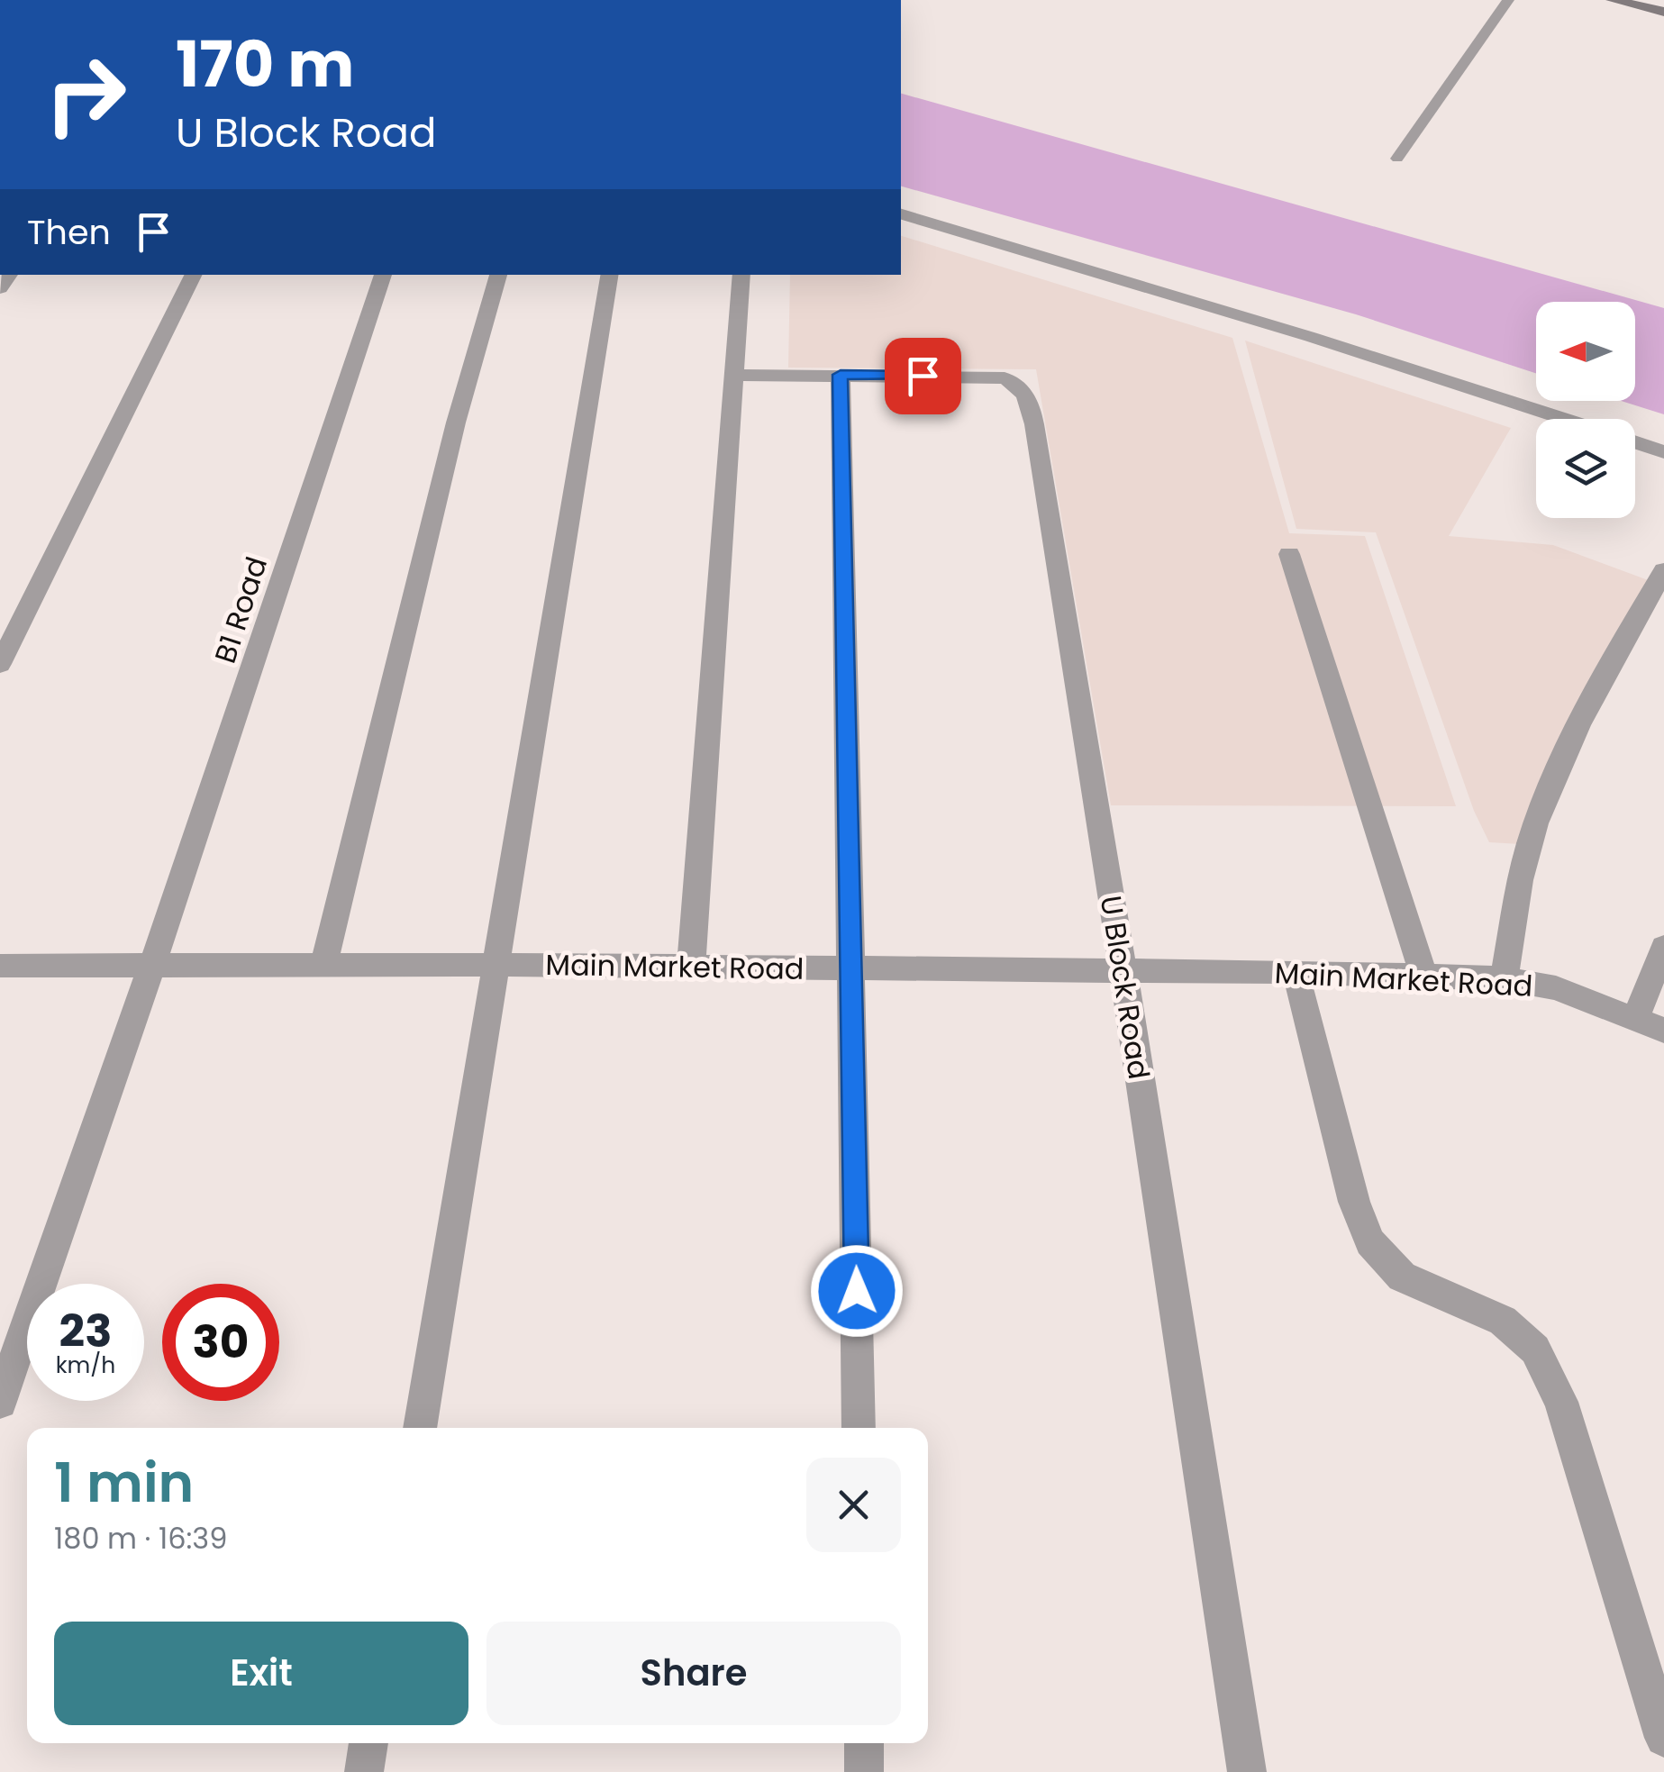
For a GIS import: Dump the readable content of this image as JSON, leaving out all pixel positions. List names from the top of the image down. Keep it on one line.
{"streets":{"street":["B1 Road","Main Market Road","U Block Road"]},"crossings":[["B1 Road","Main Market Road"],["Main Market Road","U Block Road"]],"north":"left","page":{"turn":["170 m","U Block Road"],"then":"Then","speed":"23 km/h","limit":"30","heading":["1 min","180 m · 16:39"],"buttons":["Exit","Share"]}}
